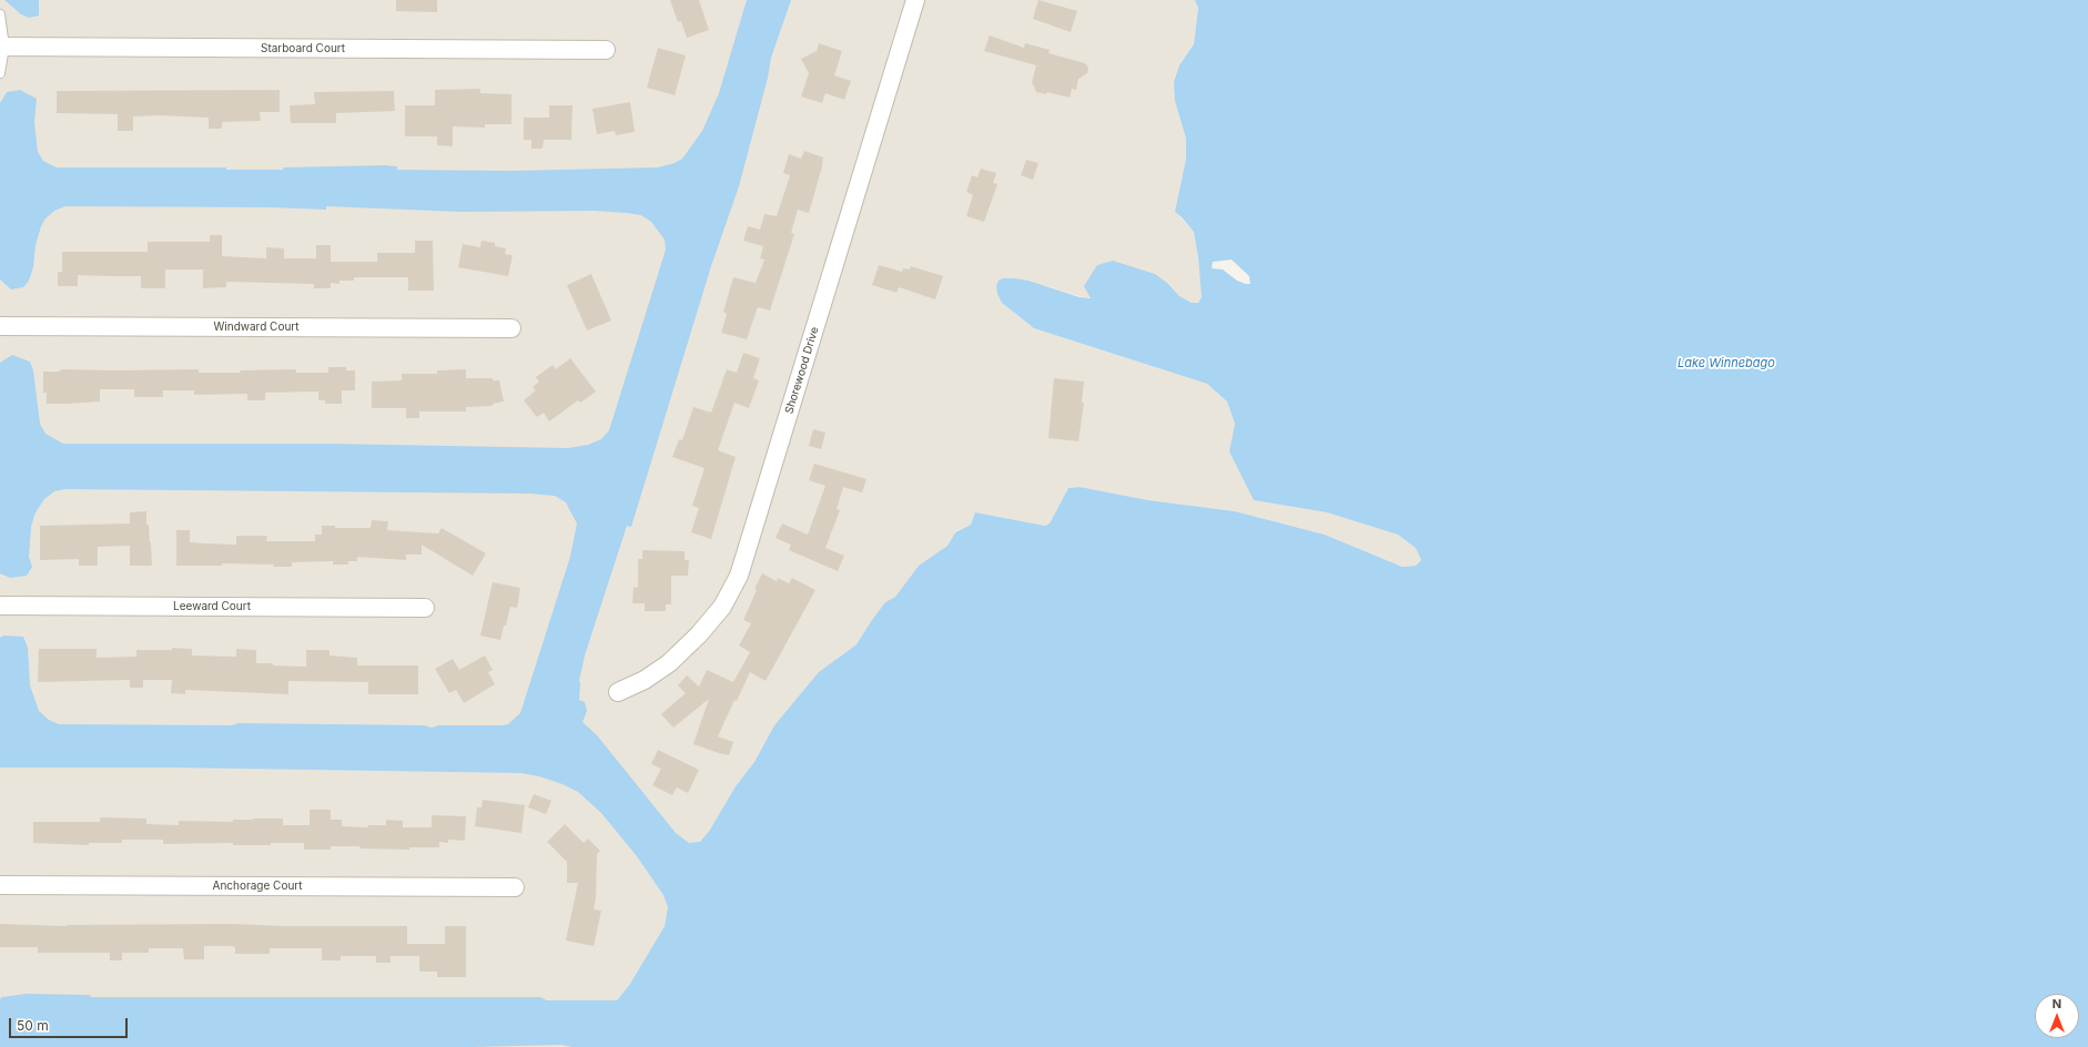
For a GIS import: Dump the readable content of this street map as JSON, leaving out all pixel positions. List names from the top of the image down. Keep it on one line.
{"streets":{"street":["Starboard Court","Windward Court","Shorewood Drive","Leeward Court","Anchorage Court"]},"water":["Lake Winnebago"],"scale_bar":"50 m","north":"top"}
